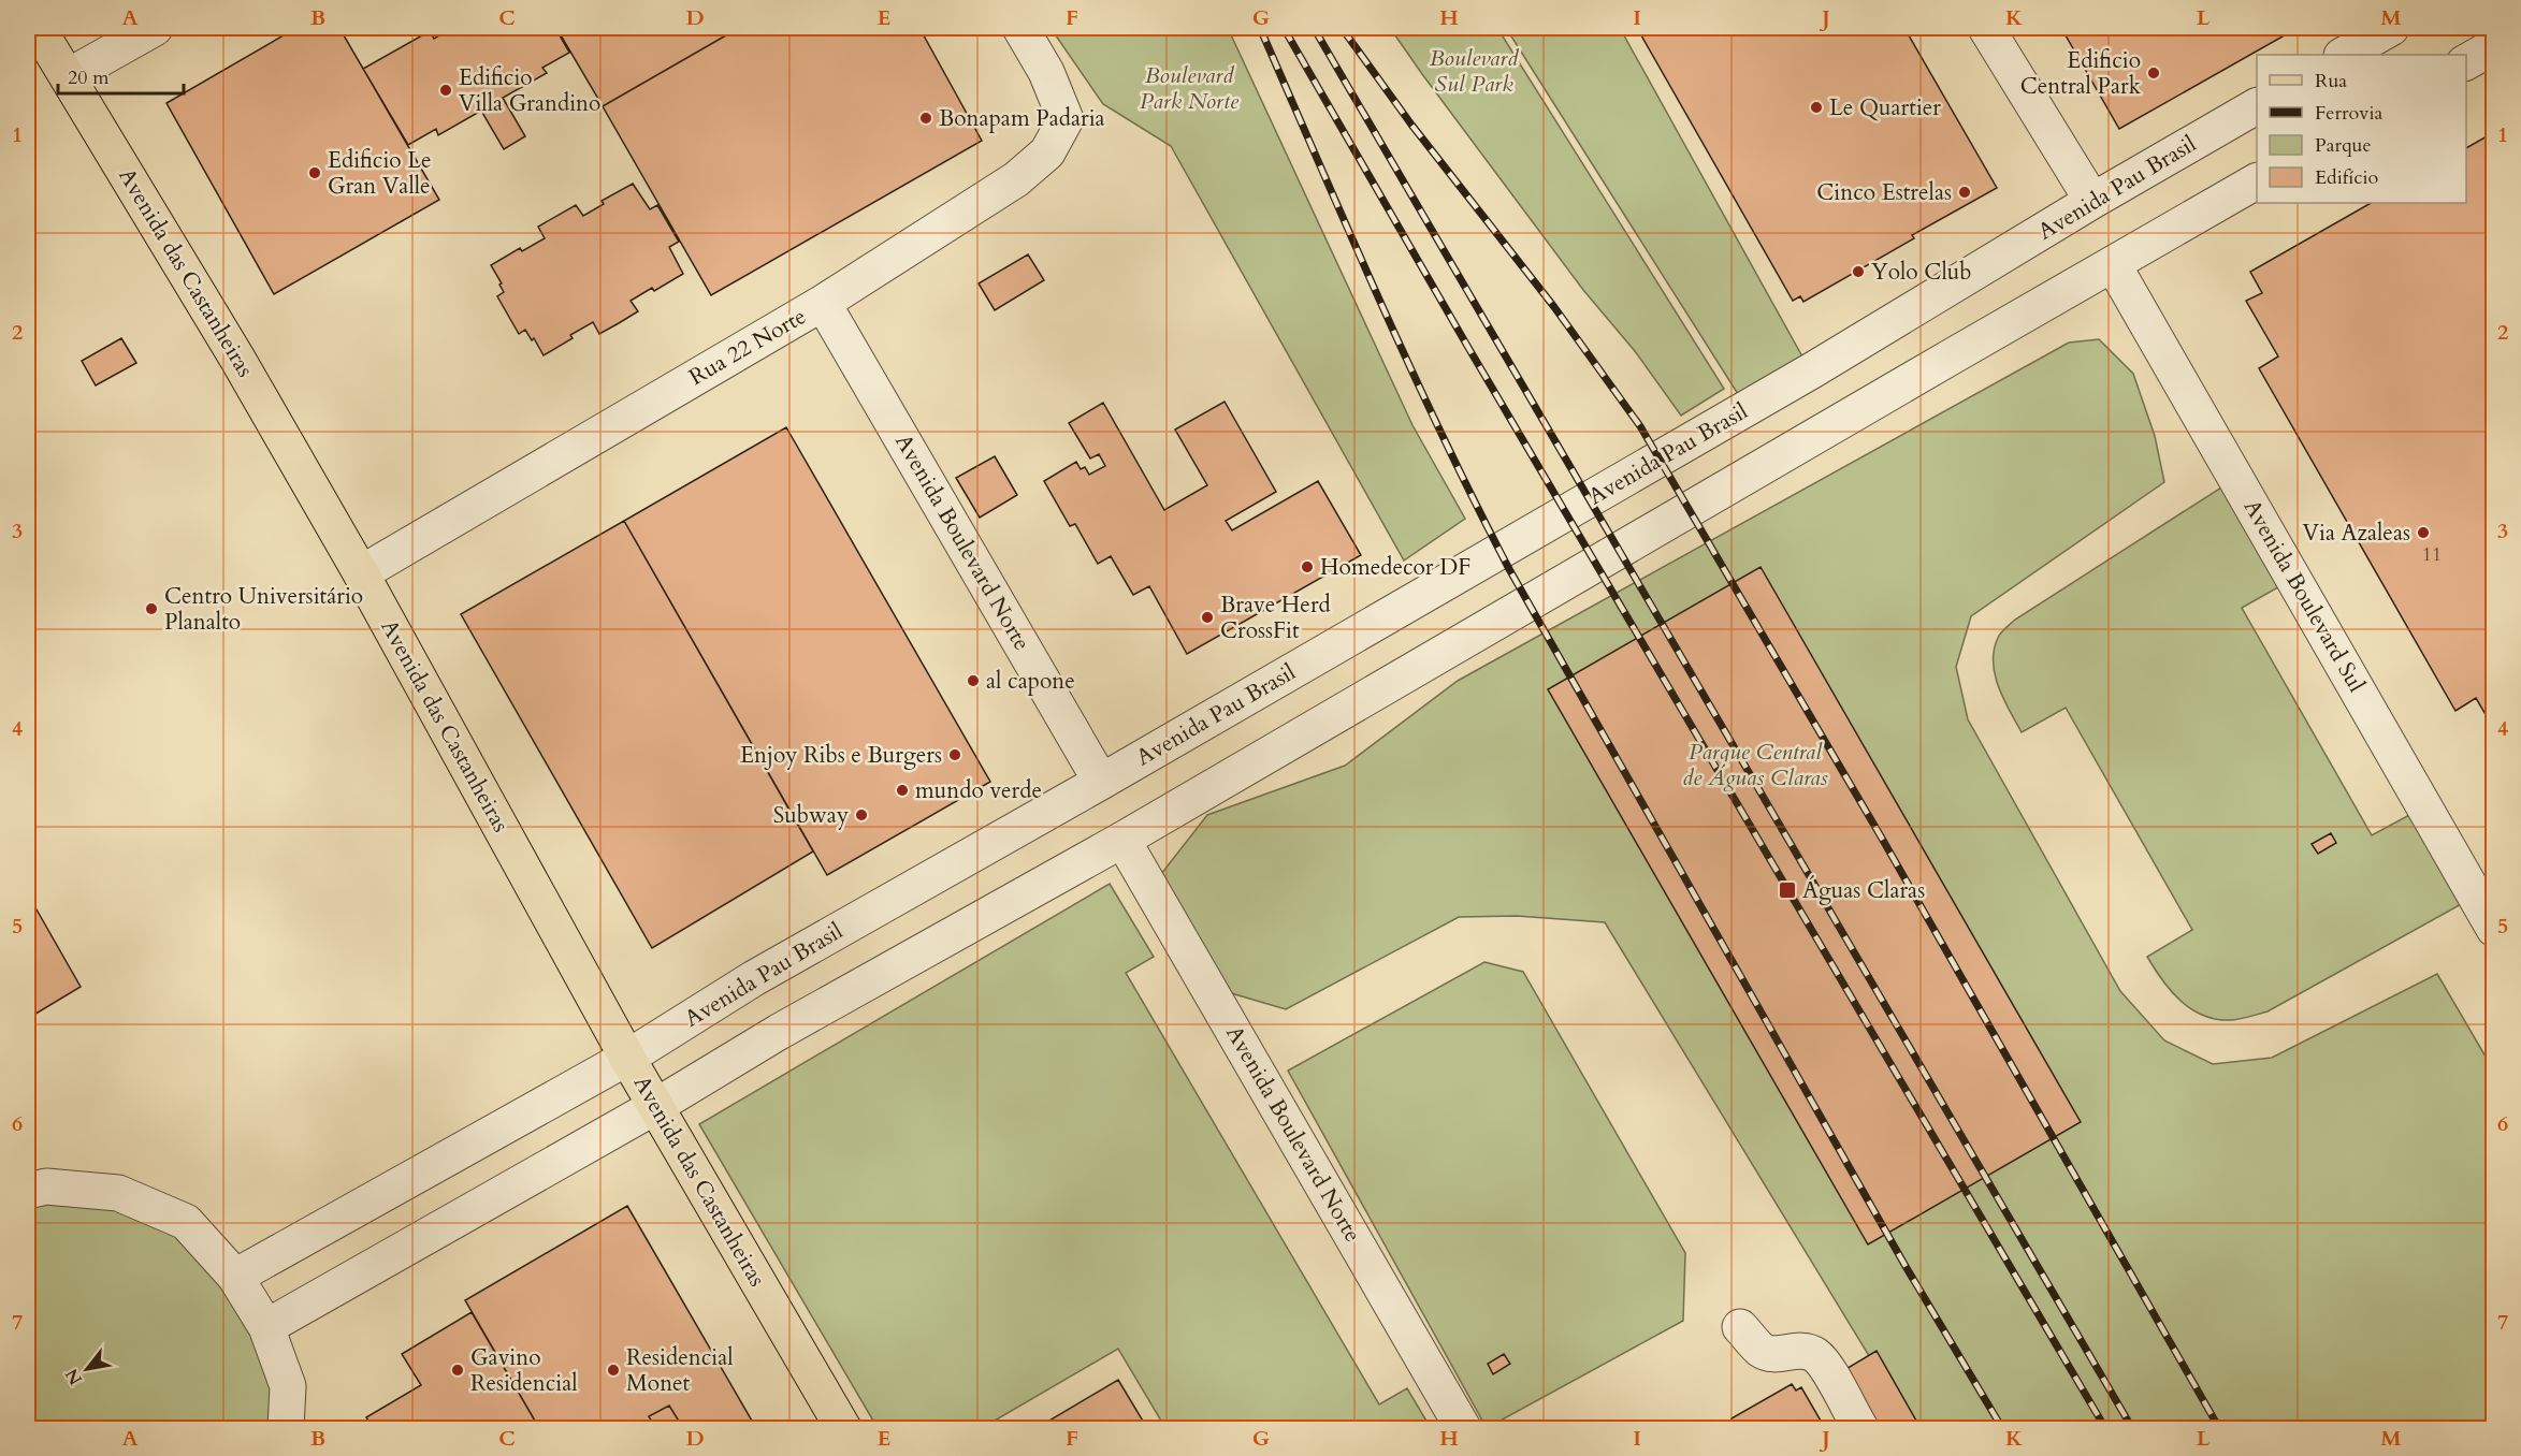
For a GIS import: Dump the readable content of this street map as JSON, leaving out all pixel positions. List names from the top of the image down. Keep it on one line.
{"streets":{"main road":["Avenida das Castanheiras"],"street":["Avenida Pau Brasil","Rua 22 Norte","Avenida Boulevard Norte","Avenida Boulevard Sul"]},"crossings":[["Avenida Pau Brasil","Avenida das Castanheiras"],["Avenida Pau Brasil","Avenida Boulevard Norte"],["Avenida das Castanheiras","Rua 22 Norte"],["Rua 22 Norte","Avenida Boulevard Norte"]],"parks":["Boulevard Sul Park","Boulevard Park Norte","Parque Central de Águas Claras"],"places":{"other":["Edificio Central Park","Edificio Villa Grandino","Le Quartier","Bonapam Padaria","Edificio Le Gran Valle","Cinco Estrelas","Yolo Club","Via Azaleas","Homedecor DF","Centro Universitário Planalto","Brave Herd CrossFit","al capone","Enjoy Ribs e Burgers","mundo verde","Subway","Gavino Residencial","Residencial Monet"],"transit":["Águas Claras"]},"house_numbers":["11"],"legend":["Rua","Ferrovia","Parque","Edifício"],"scale_bar":"20 m","north":"bottom left","grid":{"columns":["A","B","C","D","E","F","G","H","I","J","K","L","M"],"rows":["1","2","3","4","5","6","7"]}}
